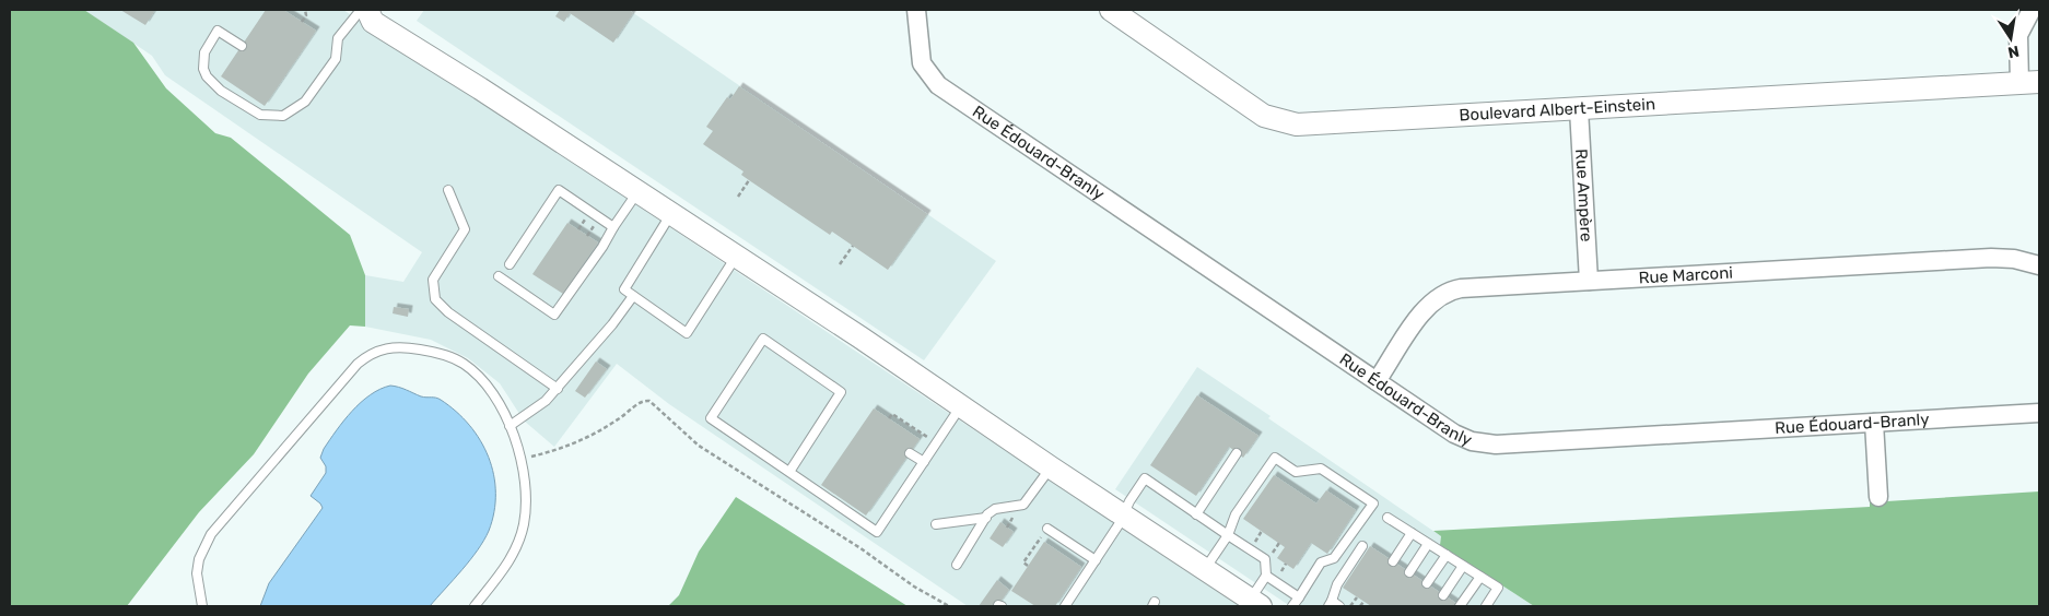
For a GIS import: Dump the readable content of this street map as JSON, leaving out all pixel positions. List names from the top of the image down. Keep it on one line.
{"streets":{"street":["Boulevard Albert-Einstein","Rue Édouard-Branly","Rue Ampère","Rue Marconi"]},"crossings":[["Boulevard Albert-Einstein","Rue Ampère"],["Rue Édouard-Branly","Rue Marconi"],["Rue Ampère","Rue Marconi"]],"north":"bottom"}
